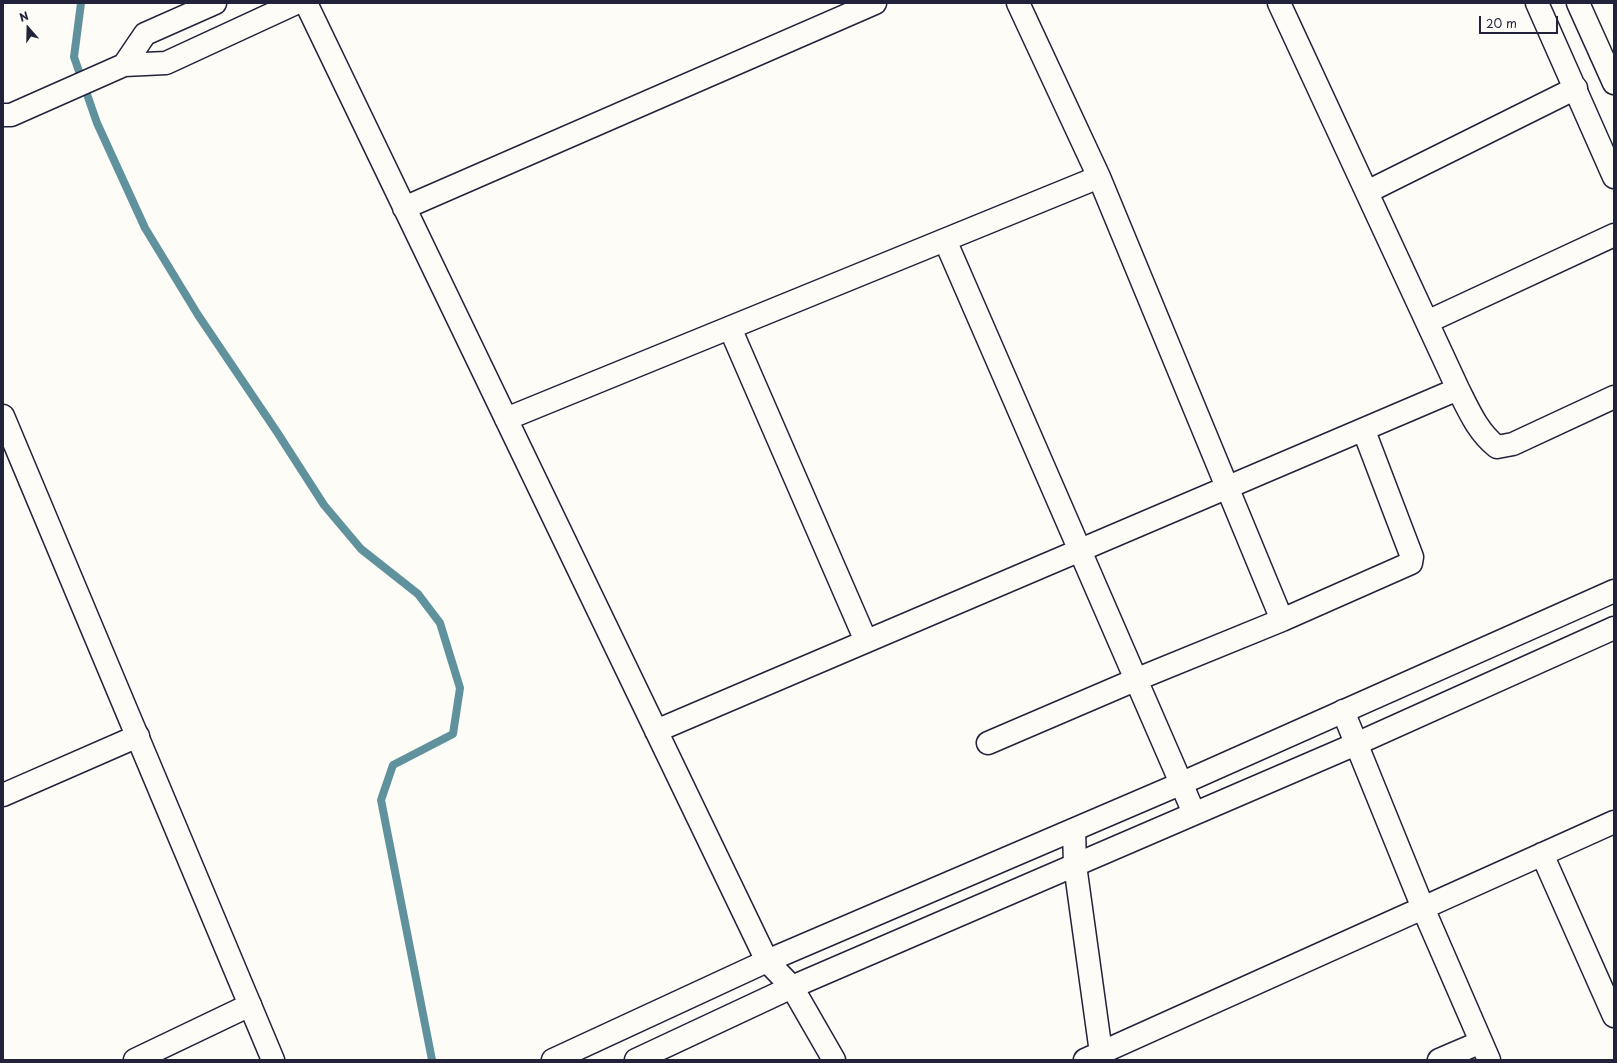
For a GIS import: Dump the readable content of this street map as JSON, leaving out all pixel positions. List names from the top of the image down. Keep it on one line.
{"scale_bar":"20 m","north":"top"}
